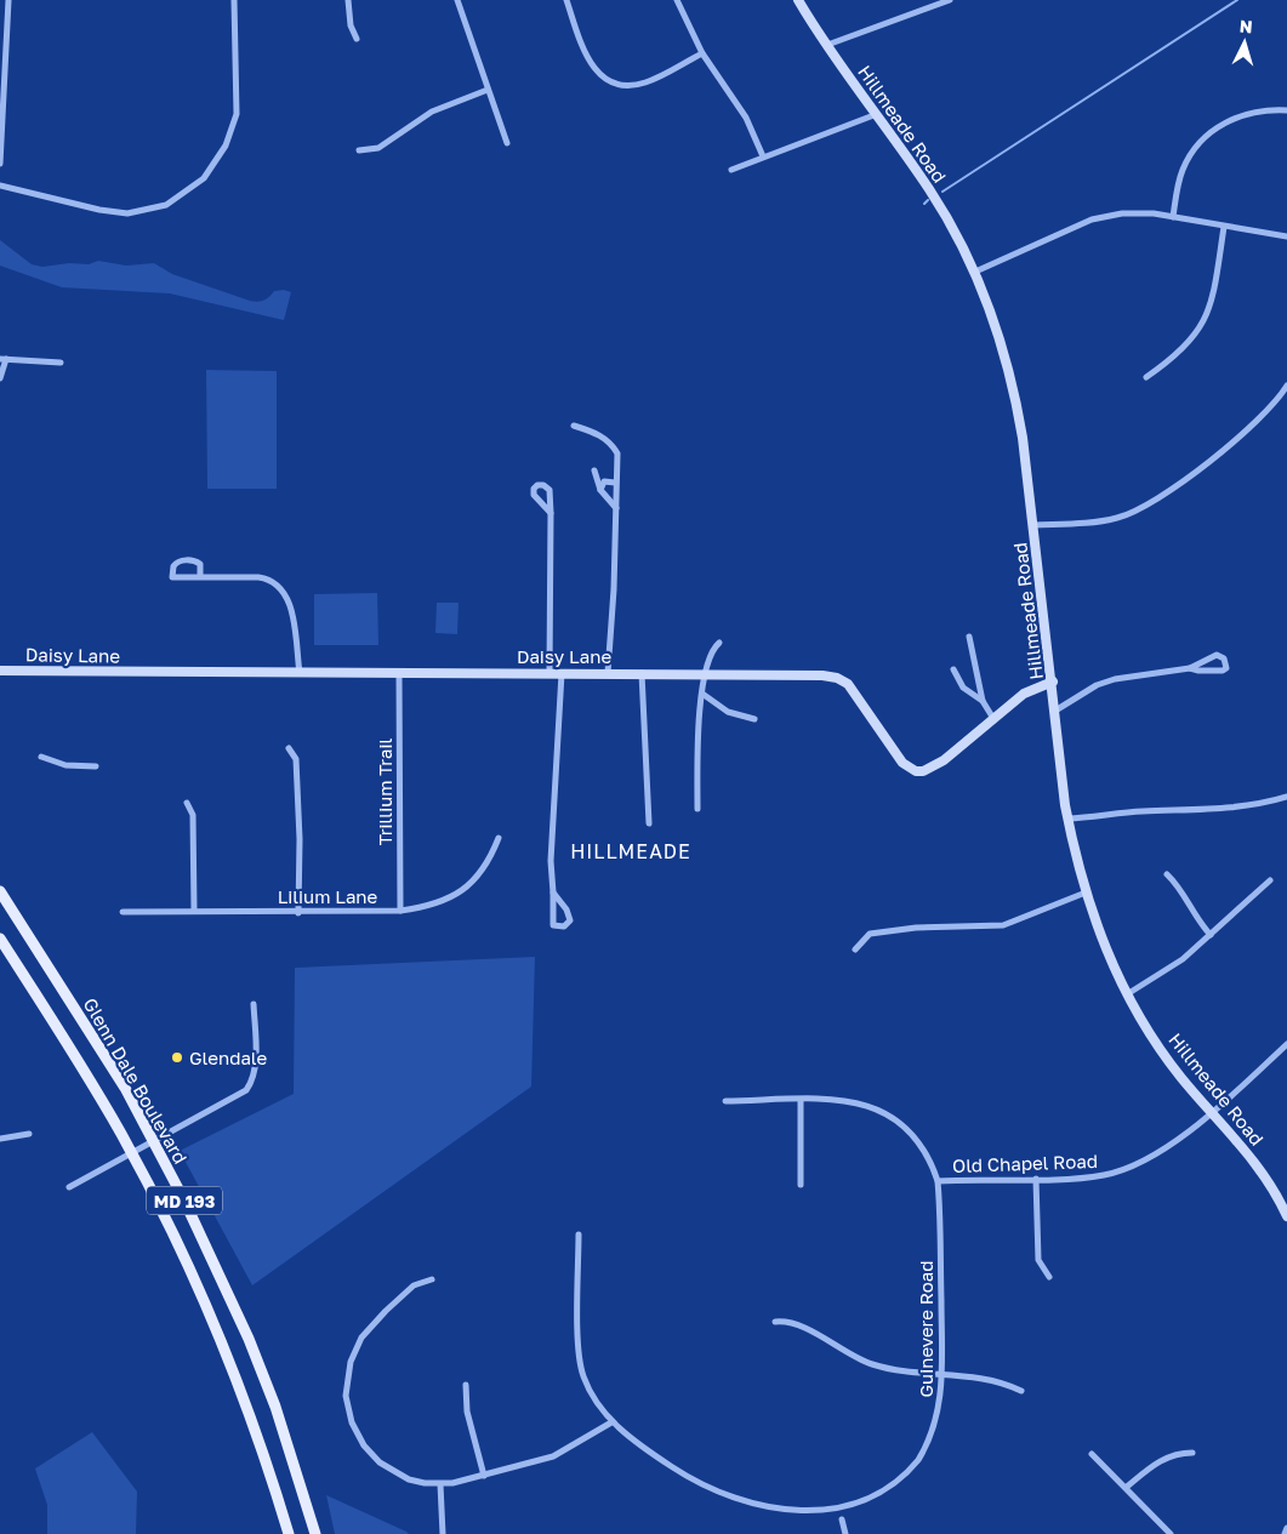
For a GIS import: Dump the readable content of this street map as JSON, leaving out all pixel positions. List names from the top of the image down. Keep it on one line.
{"streets":{"main road":["Glenn Dale Boulevard","MD 193"],"street":["Hillmeade Road","Daisy Lane","Trillium Trail","Lilium Lane","Old Chapel Road","Guinevere Road"]},"crossings":[["Hillmeade Road","Daisy Lane"],["Hillmeade Road","Old Chapel Road"],["Daisy Lane","Trillium Trail"],["Trillium Trail","Lilium Lane"],["Old Chapel Road","Guinevere Road"]],"districts":["HILLMEADE"],"places":["Glendale"],"north":"top"}
